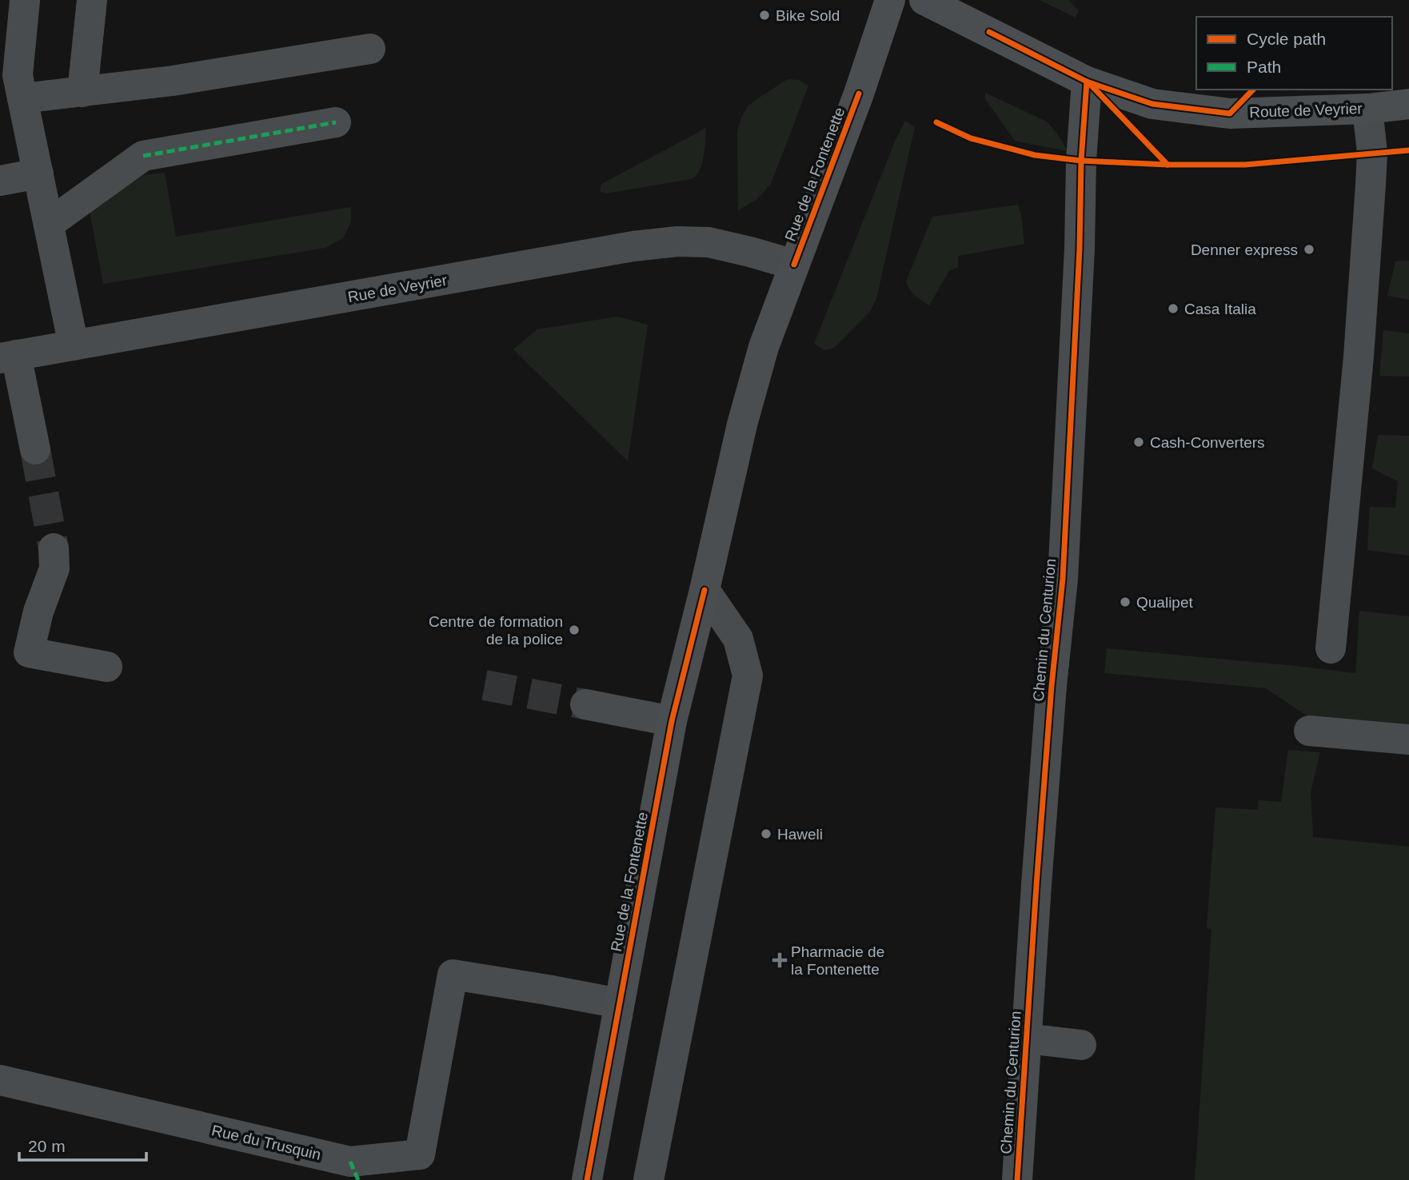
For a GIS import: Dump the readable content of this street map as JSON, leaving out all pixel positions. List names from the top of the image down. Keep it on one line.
{"streets":{"main road":["Route de Veyrier","Rue de la Fontenette"],"street":["Rue de Veyrier","Chemin du Centurion","Rue du Trusquin"]},"crossings":[["Route de Veyrier","Chemin du Centurion"],["Rue de la Fontenette","Rue de Veyrier"],["Rue de la Fontenette","Rue du Trusquin"]],"places":{"other":["Bike Sold","Denner express","Casa Italia","Cash-Converters","Qualipet","Centre de formation de la police","Haweli"],"health":["Pharmacie de la Fontenette"]},"legend":["Cycle path","Path"],"scale_bar":"20 m"}
